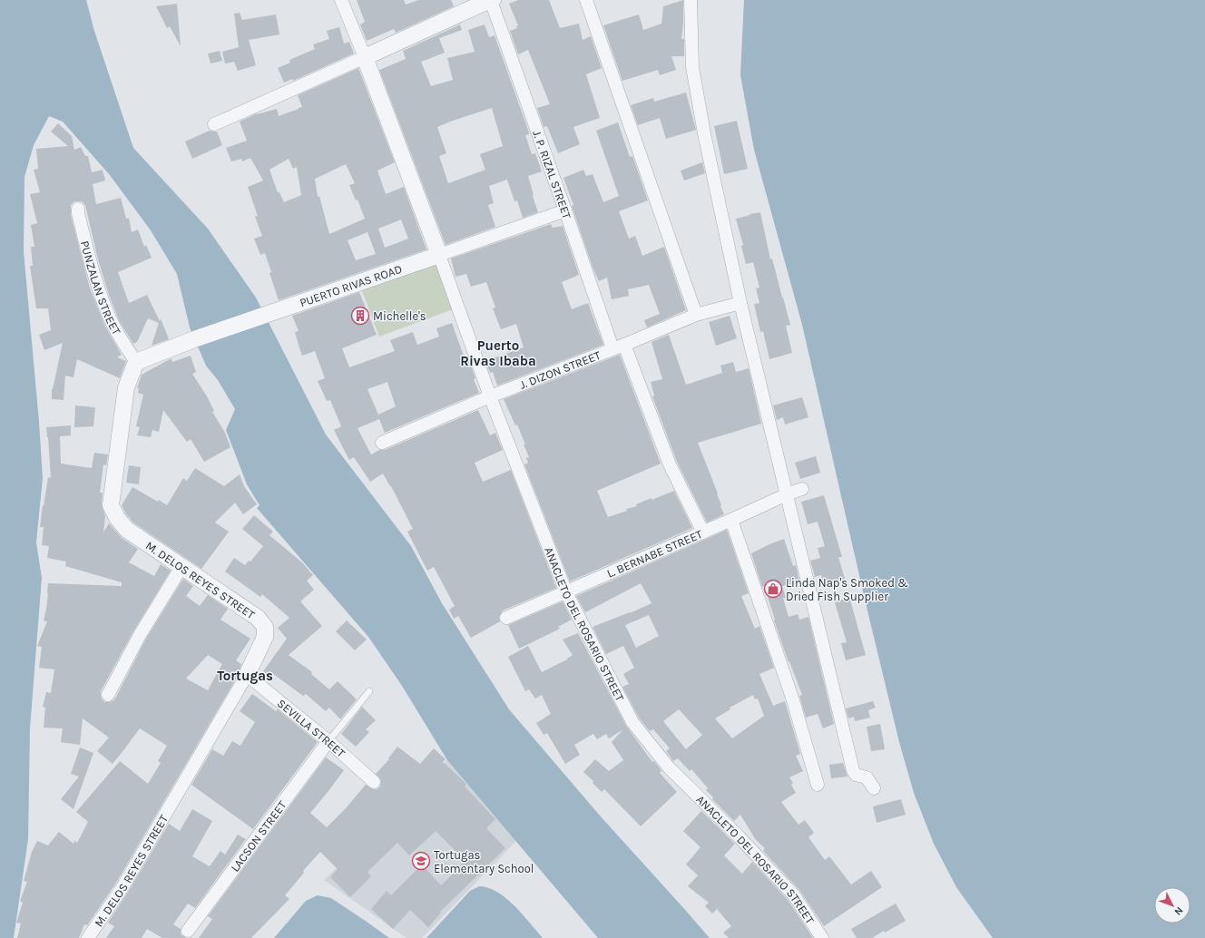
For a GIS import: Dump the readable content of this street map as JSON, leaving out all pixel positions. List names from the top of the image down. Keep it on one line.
{"streets":{"street":["J. P. RIZAL STREET","PUERTO RIVAS ROAD","PUNZALAN STREET","J. DIZON STREET","L. BERNABE STREET","M. DELOS REYES STREET","ANACLETO DEL ROSARIO STREET","SEVILLA STREET","LACSON STREET"]},"crossings":[["J. P. RIZAL STREET","PUERTO RIVAS ROAD"],["J. P. RIZAL STREET","J. DIZON STREET"],["J. P. RIZAL STREET","L. BERNABE STREET"],["PUERTO RIVAS ROAD","PUNZALAN STREET"],["PUERTO RIVAS ROAD","M. DELOS REYES STREET"],["PUERTO RIVAS ROAD","ANACLETO DEL ROSARIO STREET"],["PUNZALAN STREET","M. DELOS REYES STREET"],["J. DIZON STREET","ANACLETO DEL ROSARIO STREET"],["L. BERNABE STREET","ANACLETO DEL ROSARIO STREET"],["M. DELOS REYES STREET","SEVILLA STREET"],["SEVILLA STREET","LACSON STREET"]],"districts":["Puerto Rivas Ibaba","Tortugas"],"places":{"building":["Michelle's"],"shop":["Linda Nap's Smoked & Dried Fish Supplier"],"school or university":["Tortugas Elementary School"]},"north":"bottom right"}
